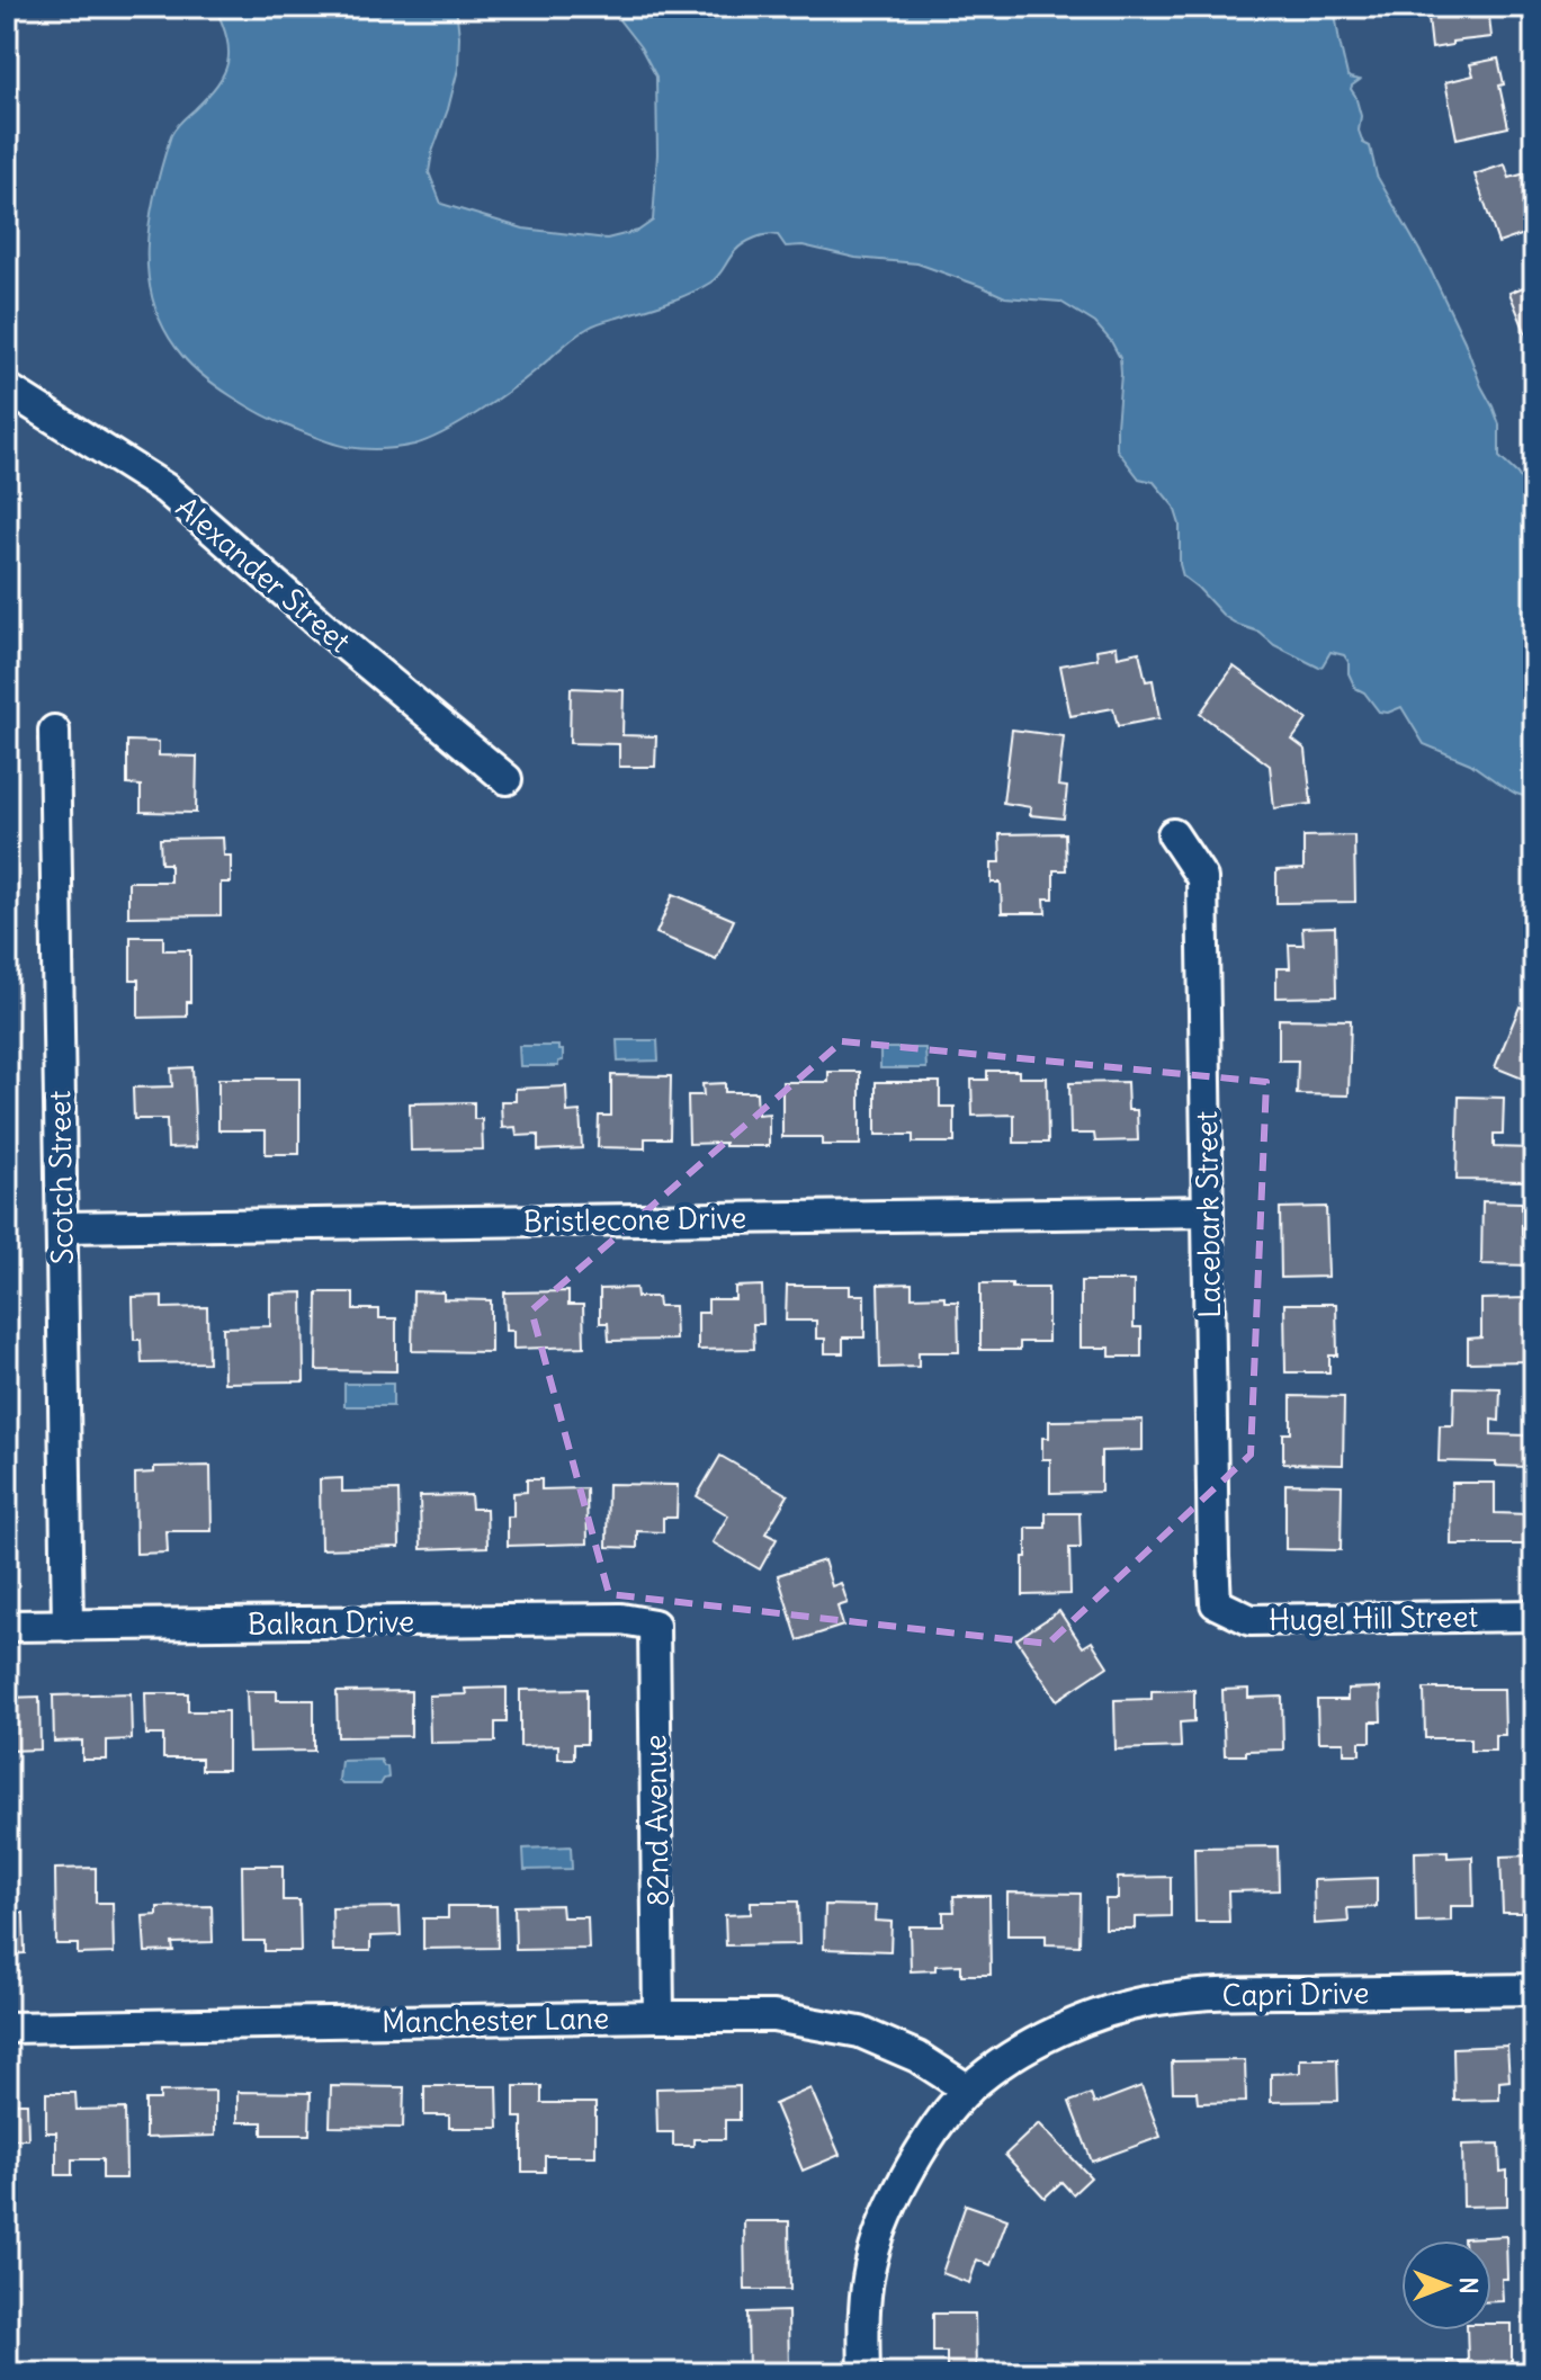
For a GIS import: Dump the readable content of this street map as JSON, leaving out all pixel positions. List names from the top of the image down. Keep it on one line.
{"streets":{"street":["Alexander Street","Scotch Street","Lacebark Street","Bristlecone Drive","Hugel Hill Street","Balkan Drive","82nd Avenue","Capri Drive","Manchester Lane"]},"crossings":[["Scotch Street","Bristlecone Drive"],["Scotch Street","Balkan Drive"],["Lacebark Street","Bristlecone Drive"],["Lacebark Street","Hugel Hill Street"],["Balkan Drive","82nd Avenue"],["82nd Avenue","Manchester Lane"],["Capri Drive","Manchester Lane"]],"north":"right"}
